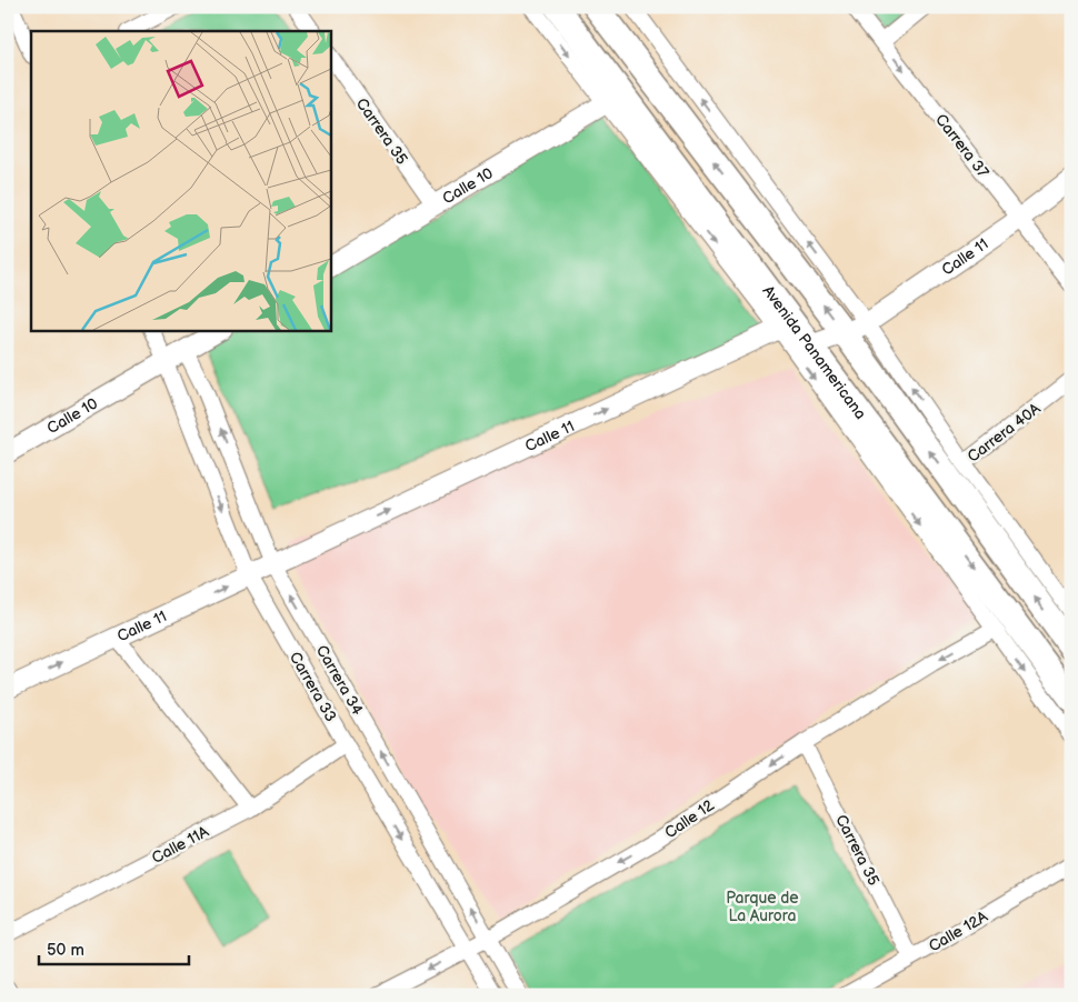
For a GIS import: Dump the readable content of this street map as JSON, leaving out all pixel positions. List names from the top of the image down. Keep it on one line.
{"streets":{"main road":["Avenida Panamericana"],"street":["Carrera 35","Carrera 37","Calle 10","Calle 11","Carrera 40A","Carrera 34","Carrera 33","Calle 12","Calle 11A","Calle 12A"]},"crossings":[["Carrera 35","Calle 10"],["Carrera 35","Calle 12"],["Carrera 35","Calle 12A"],["Carrera 37","Calle 11"],["Calle 10","Carrera 34"],["Calle 10","Carrera 33"],["Calle 11","Avenida Panamericana"],["Calle 11","Carrera 34"],["Calle 11","Carrera 33"],["Carrera 34","Calle 12"],["Carrera 33","Calle 12"],["Carrera 33","Calle 11A"]],"one_way":["Carrera 37","Calle 11","Carrera 34","Carrera 33","Calle 12"],"parks":["Parque de La Aurora"],"scale_bar":"50 m"}
